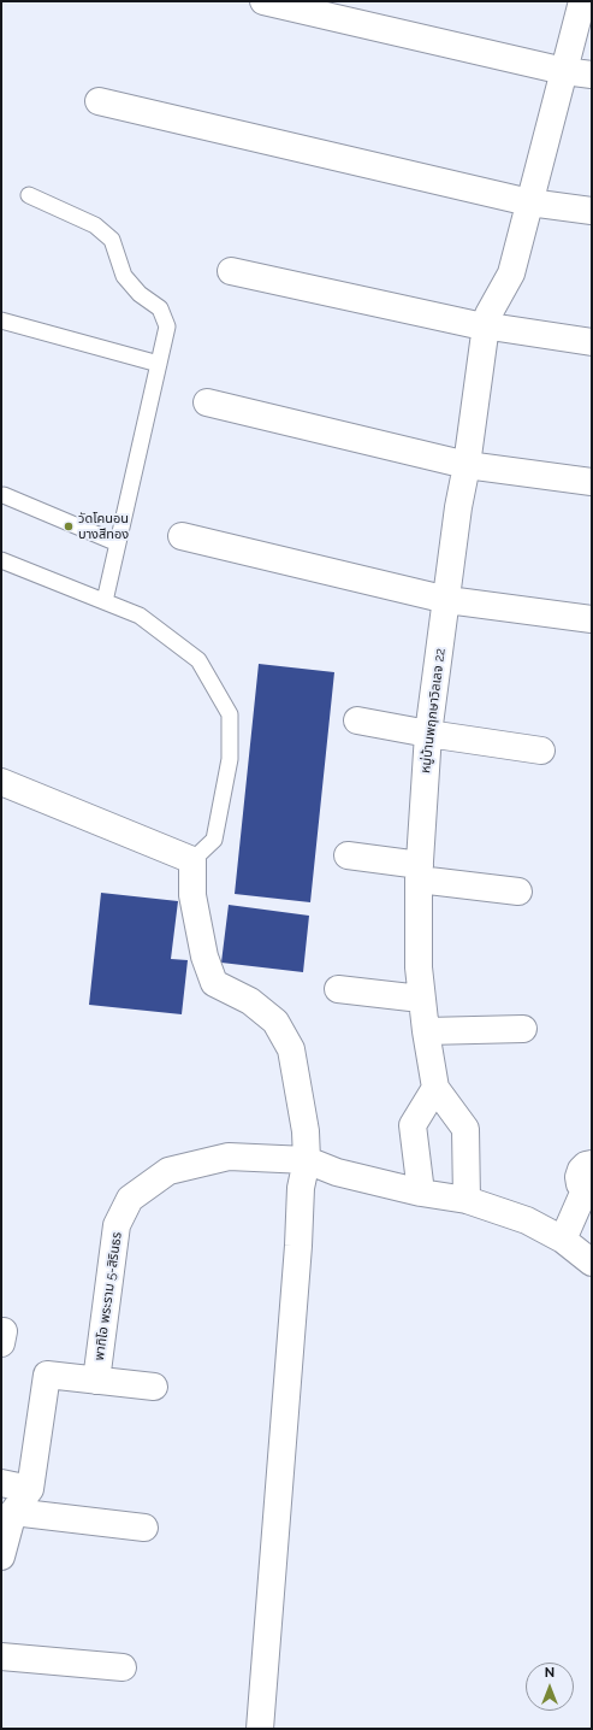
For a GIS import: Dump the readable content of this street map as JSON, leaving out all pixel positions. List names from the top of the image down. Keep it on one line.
{"streets":{"street":["หมู่บ้านพฤกษาวิลเลจ 22","พาทิโอ พระราม 5-สิรินธร"]},"places":["วัดโคนอน บางสีทอง"],"north":"top"}
